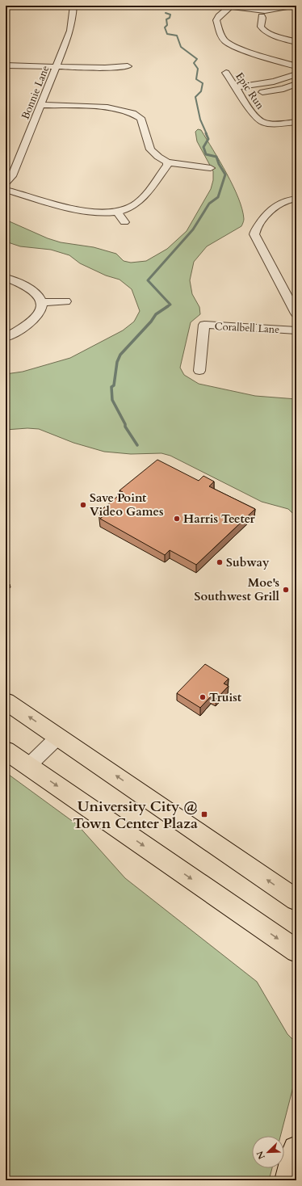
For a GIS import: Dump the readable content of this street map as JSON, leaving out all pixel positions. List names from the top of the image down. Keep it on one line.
{"streets":{"street":["Epic Run","Bonnie Lane","Coralbell Lane"]},"places":{"other":["Save Point Video Games","Harris Teeter","Subway","Moe's Southwest Grill","Truist"],"transit":["University City @ Town Center Plaza"]},"north":"bottom left"}
